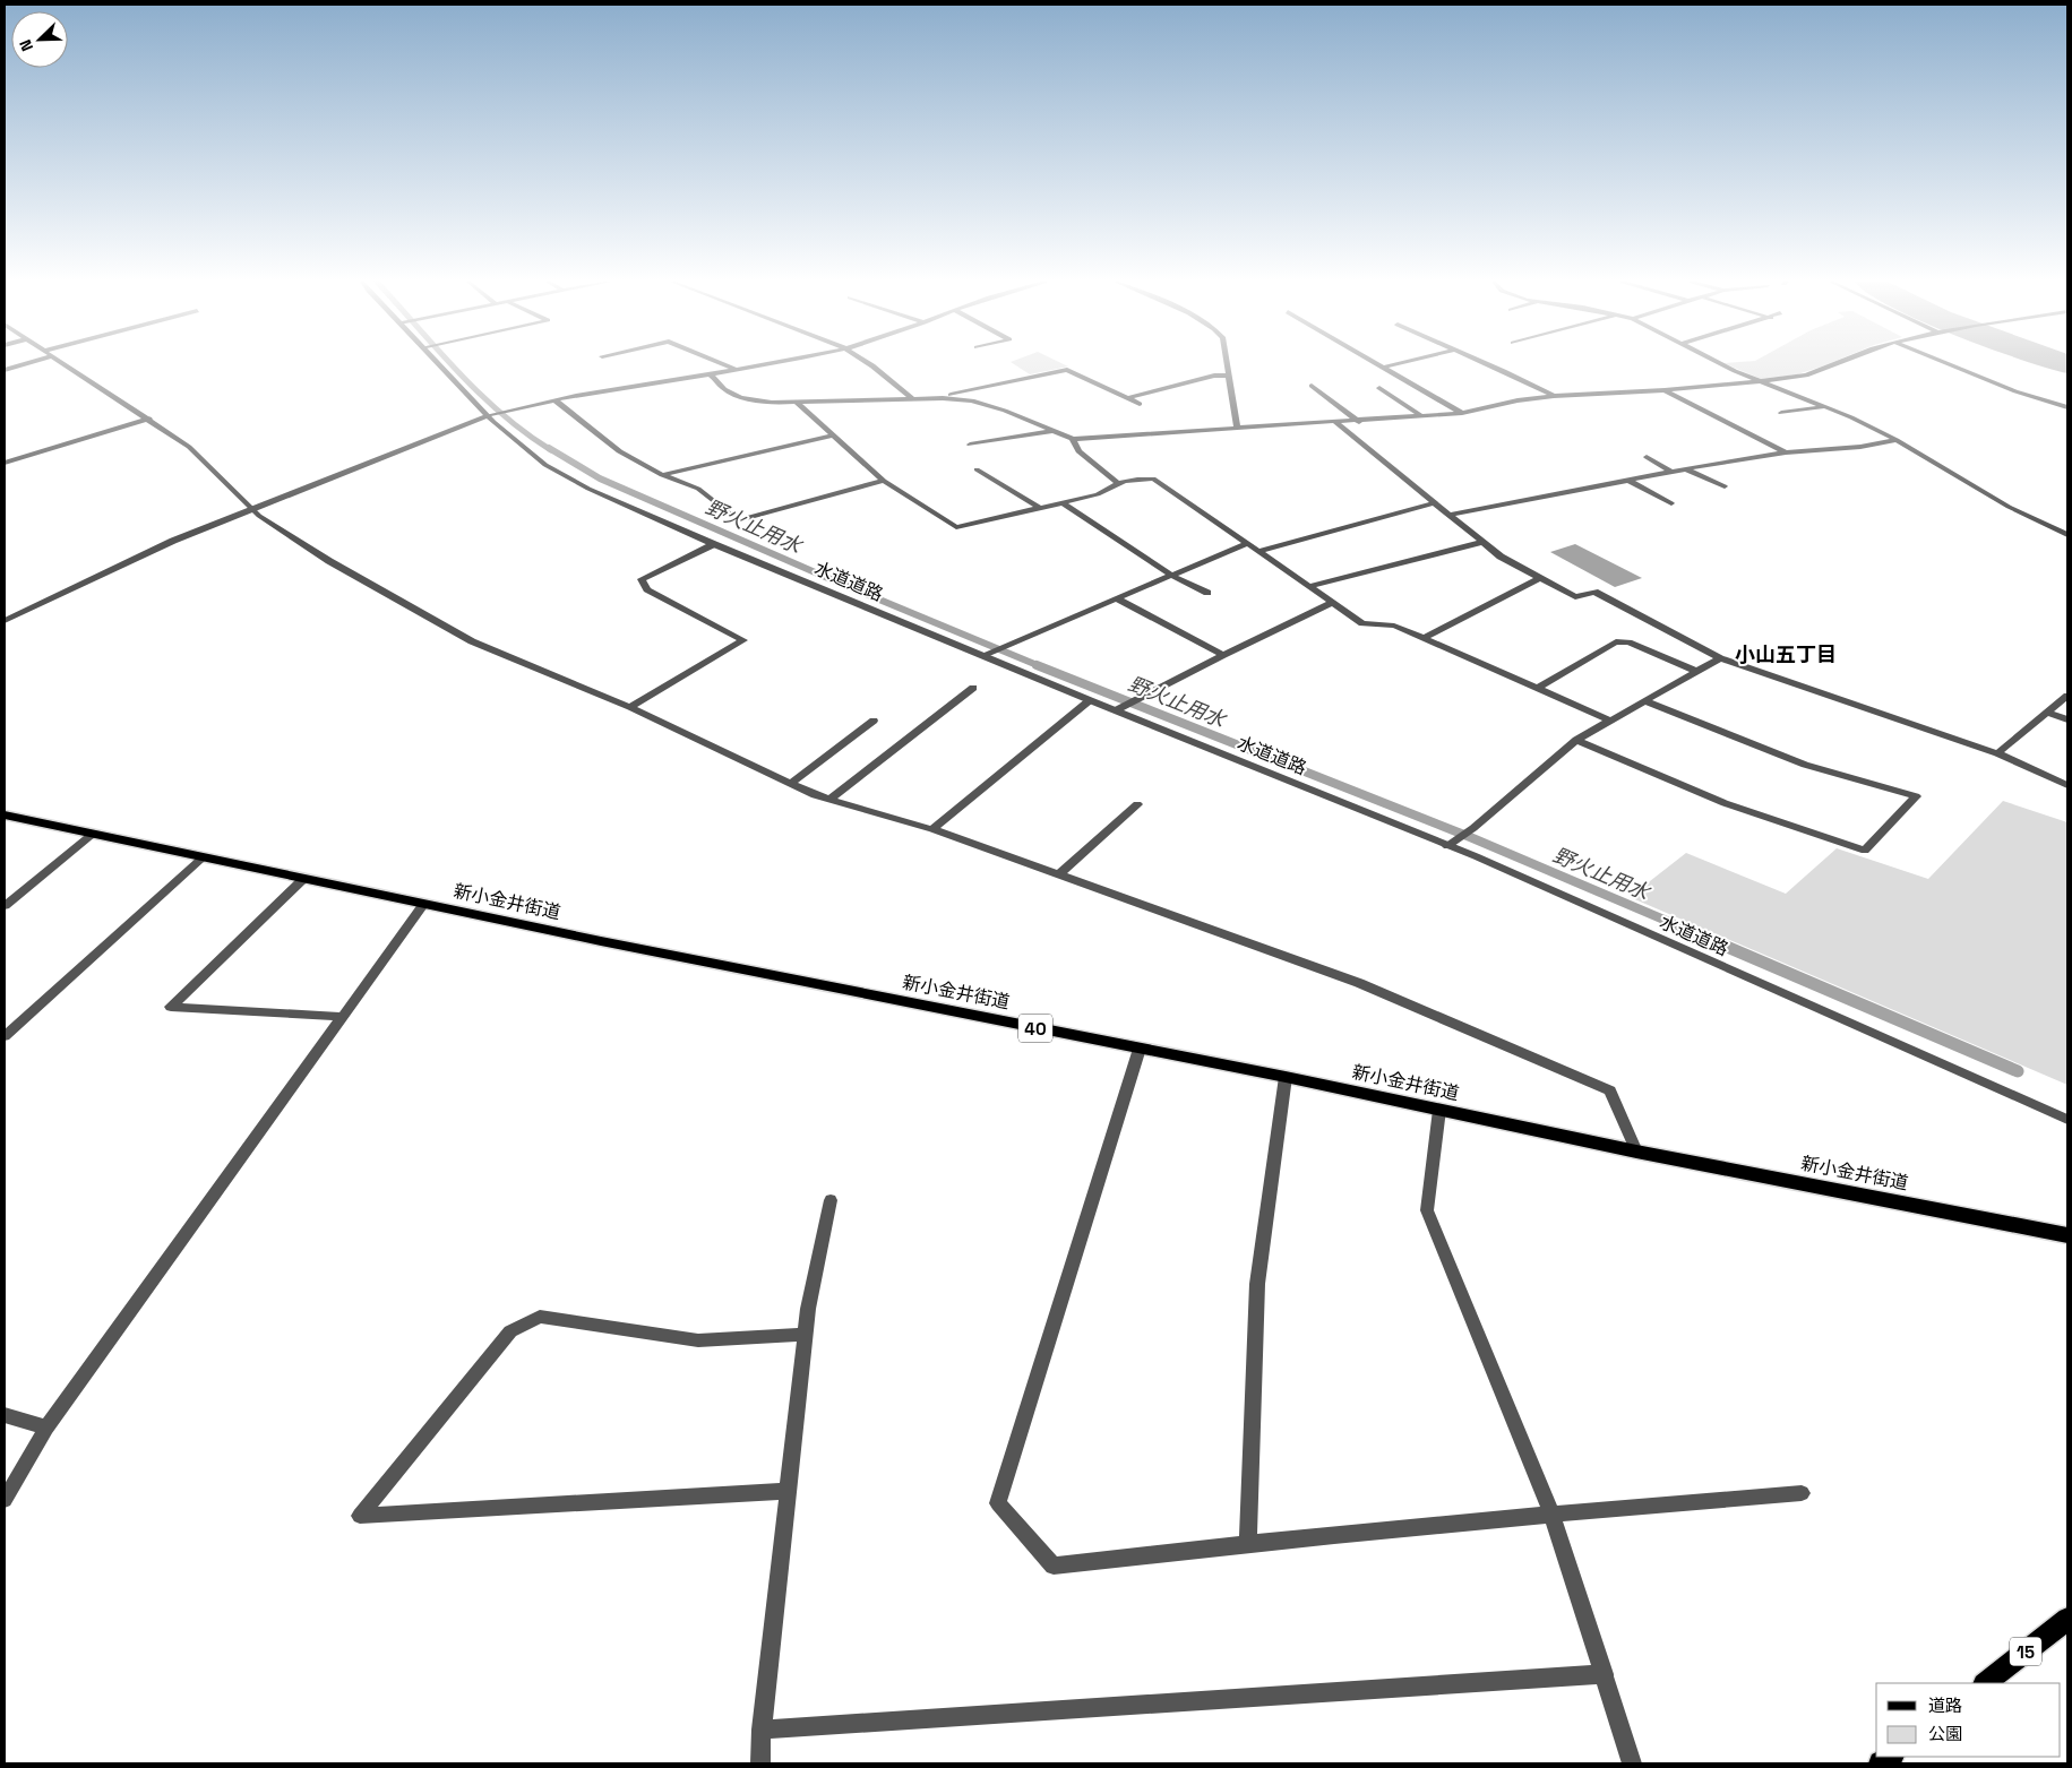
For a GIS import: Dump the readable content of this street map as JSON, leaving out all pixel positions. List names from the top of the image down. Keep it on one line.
{"streets":{"main road":["新小金井街道","40","15"],"street":["水道道路"]},"districts":["小山五丁目"],"water":["野火止用水"],"legend":["道路","公園"],"north":"bottom left"}
